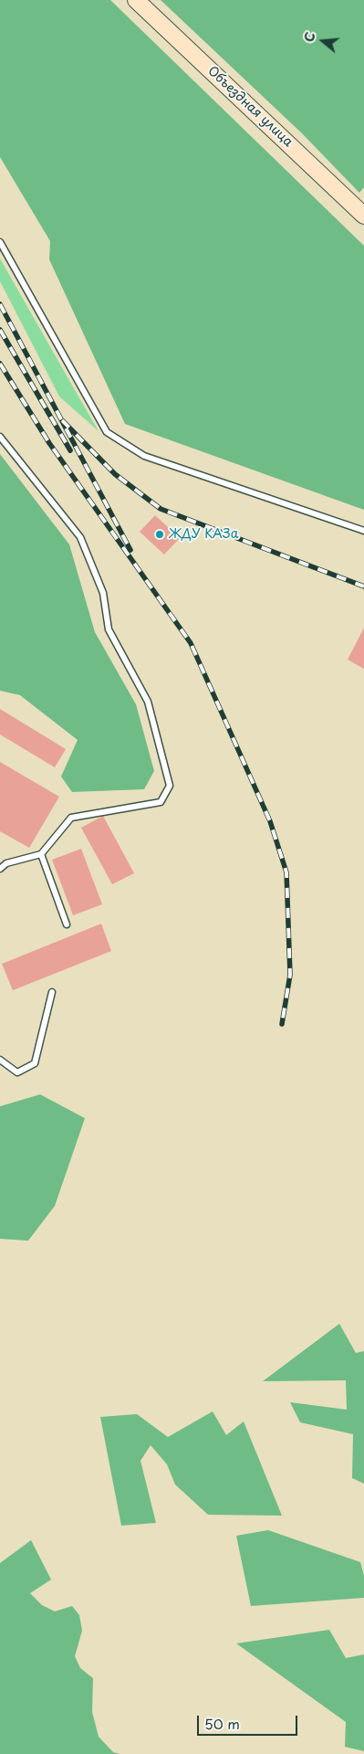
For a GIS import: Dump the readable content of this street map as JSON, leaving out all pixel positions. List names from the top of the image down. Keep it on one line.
{"streets":{"main road":["Объездная улица"]},"places":["ЖДУ КАЗа"],"scale_bar":"50 m","north":"left"}
